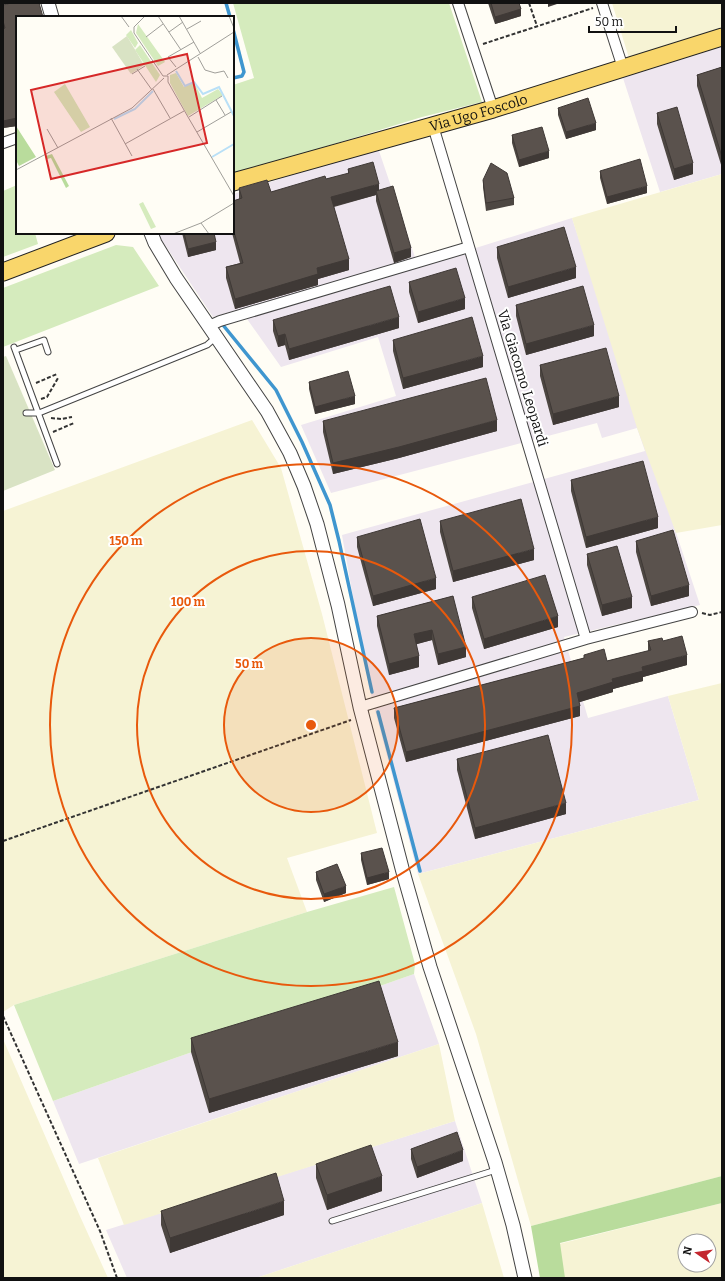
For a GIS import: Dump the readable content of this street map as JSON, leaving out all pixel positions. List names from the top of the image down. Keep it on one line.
{"streets":{"main road":["Via Ugo Foscolo"],"street":["Via Giacomo Leopardi"]},"crossings":[["Via Ugo Foscolo","Via Giacomo Leopardi"]],"scale_bar":"50 m","north":"left","rings":["150 m","100 m","50 m"]}
